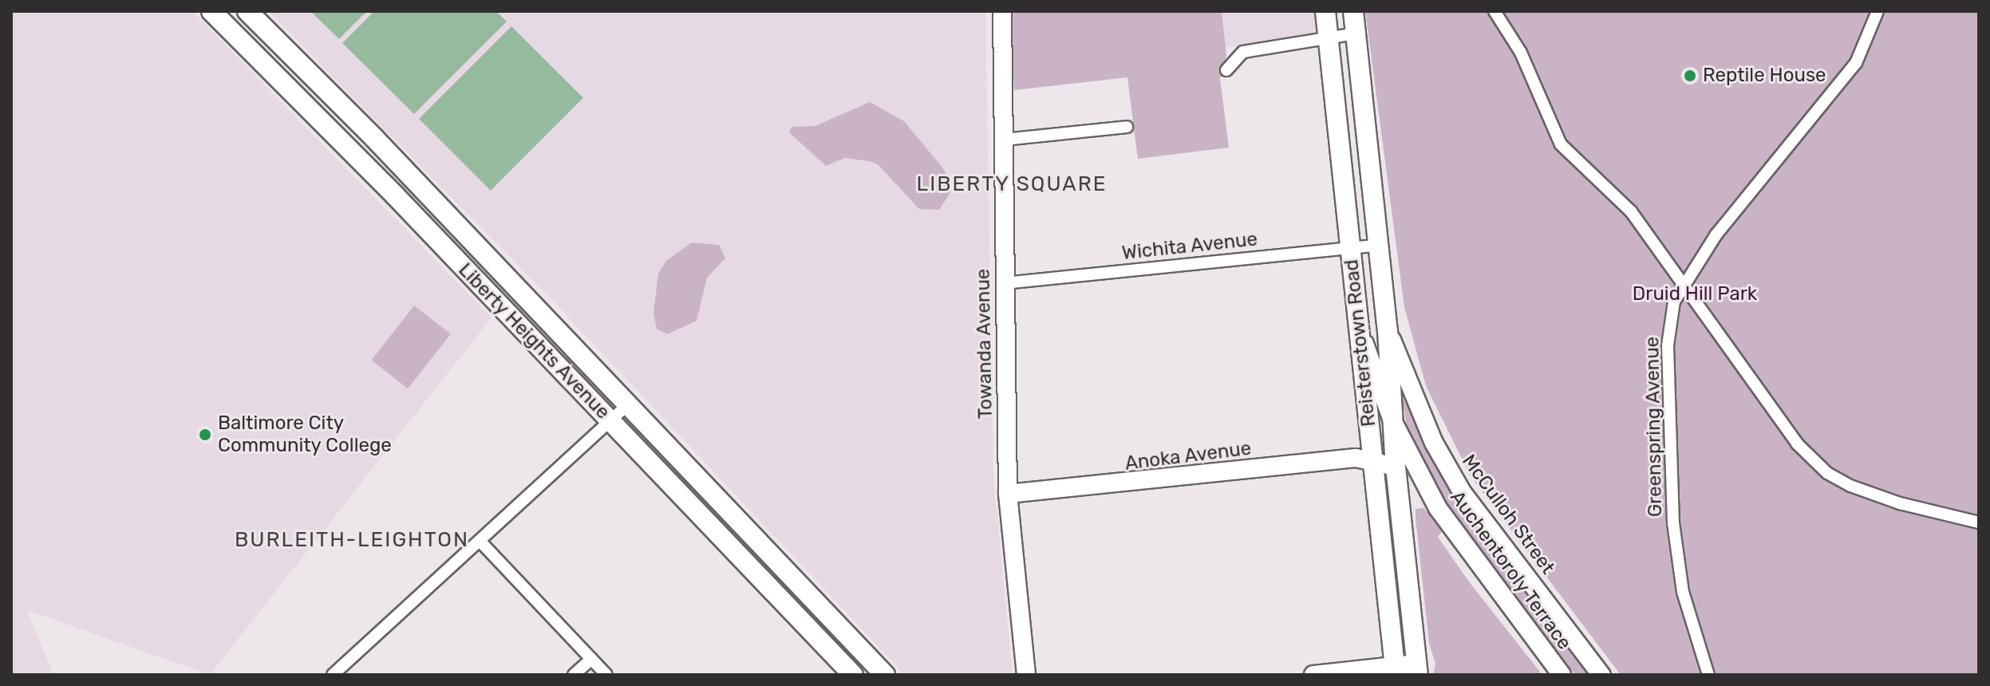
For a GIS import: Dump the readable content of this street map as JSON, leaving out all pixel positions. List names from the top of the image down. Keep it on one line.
{"streets":{"main road":["Liberty Heights Avenue","Reisterstown Road"],"street":["Wichita Avenue","Towanda Avenue","Greenspring Avenue","Anoka Avenue","McCulloh Street","Auchentoroly Terrace"]},"crossings":[["Wichita Avenue","Reisterstown Road"],["Wichita Avenue","Towanda Avenue"],["Reisterstown Road","Anoka Avenue"],["Reisterstown Road","McCulloh Street"],["Reisterstown Road","Auchentoroly Terrace"],["Towanda Avenue","Anoka Avenue"]],"districts":["LIBERTY SQUARE","BURLEITH-LEIGHTON"],"parks":["Druid Hill Park"],"places":["Reptile House","Baltimore City Community College"]}
